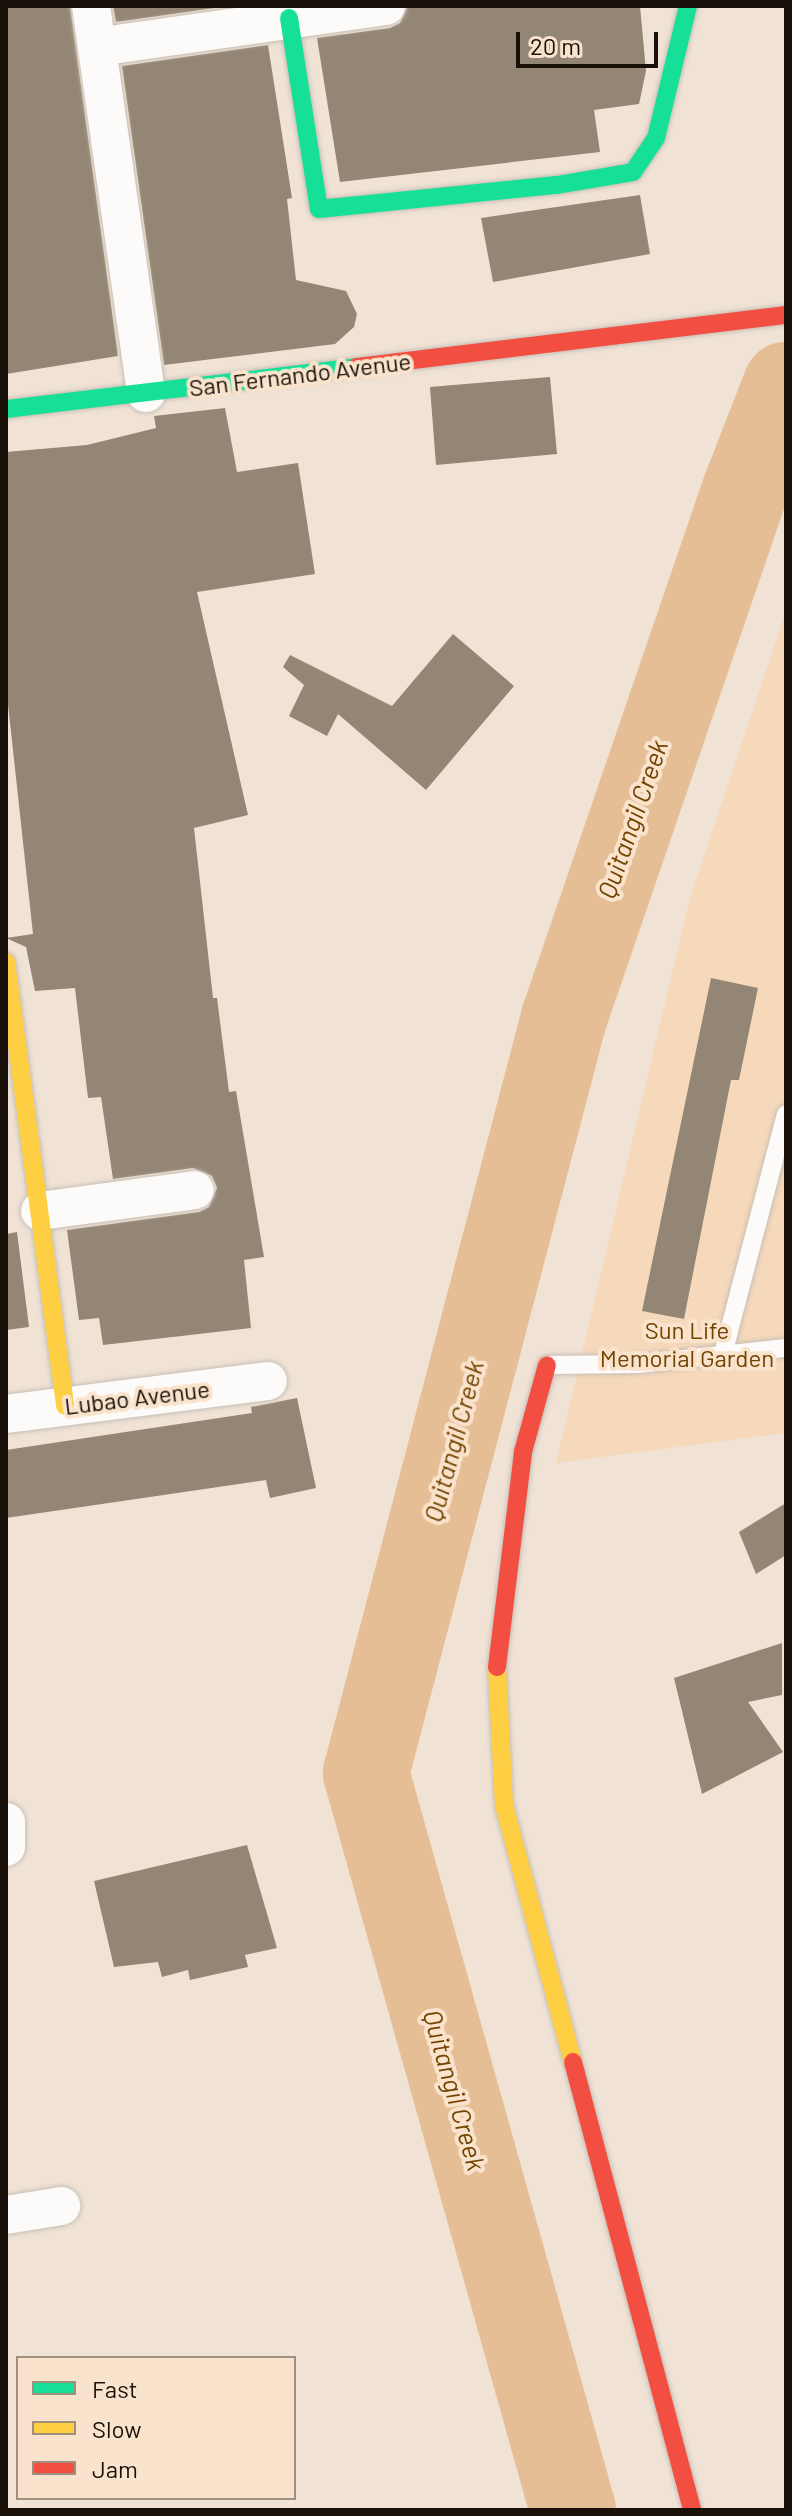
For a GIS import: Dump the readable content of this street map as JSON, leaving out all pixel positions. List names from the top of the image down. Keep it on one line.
{"streets":{"street":["San Fernando Avenue","Lubao Avenue"]},"water":["Quitangil Creek"],"parks":["Sun Life Memorial Garden"],"legend":["Fast","Slow","Jam"],"scale_bar":"20 m"}
